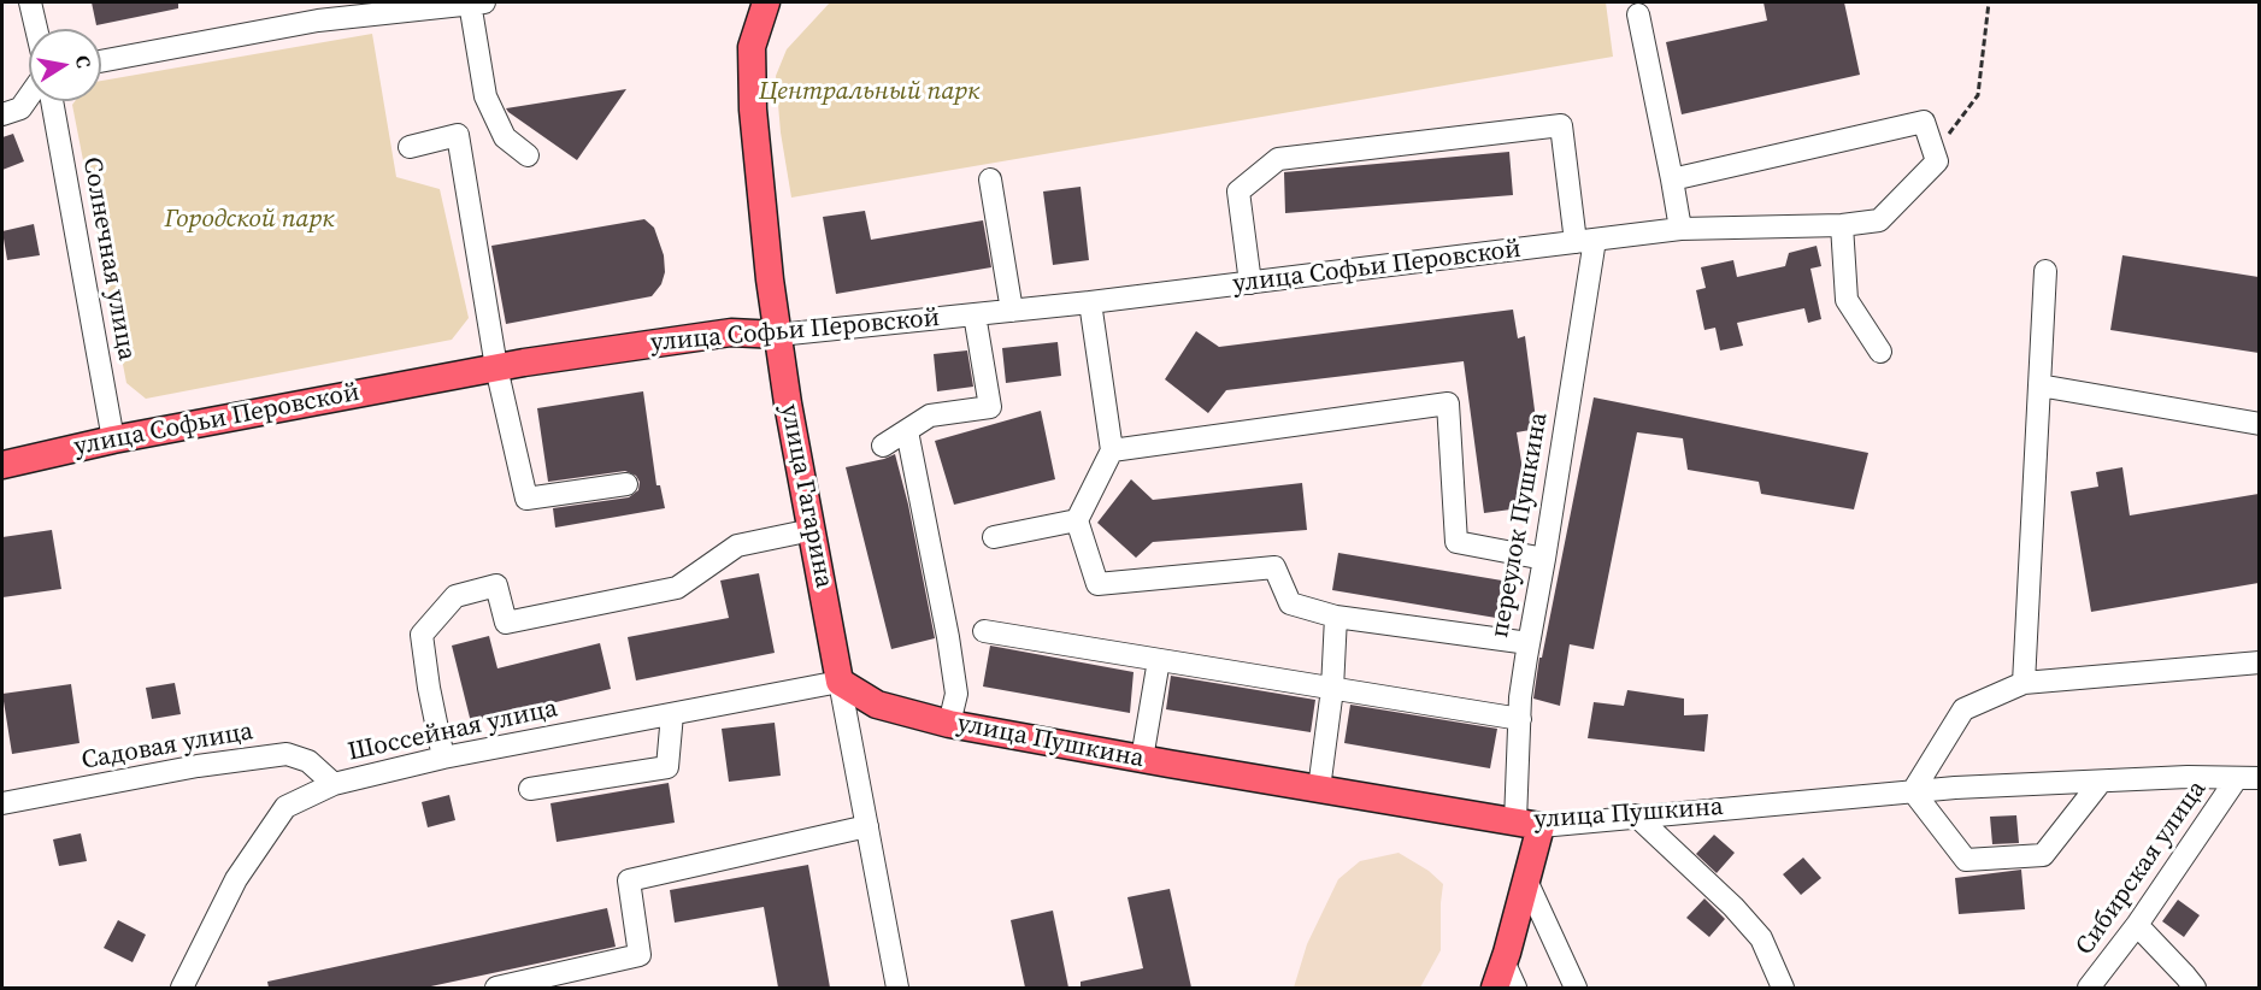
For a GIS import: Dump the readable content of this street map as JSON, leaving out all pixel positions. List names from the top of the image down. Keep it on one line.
{"streets":{"main road":["улица Софьи Перовской","улица Гагарина","улица Пушкина"],"street":["Солнечная улица","переулок Пушкина","Шоссейная улица","Садовая улица","Сибирская улица"]},"crossings":[["Солнечная улица","улица Софьи Перовской"],["улица Софьи Перовской","улица Гагарина"],["улица Софьи Перовской","переулок Пушкина"],["улица Гагарина","Шоссейная улица"],["улица Гагарина","улица Пушкина"],["переулок Пушкина","улица Пушкина"],["Шоссейная улица","улица Пушкина"],["Шоссейная улица","Садовая улица"],["улица Пушкина","Сибирская улица"]],"parks":["Центральный парк","Городской парк"],"north":"right"}
